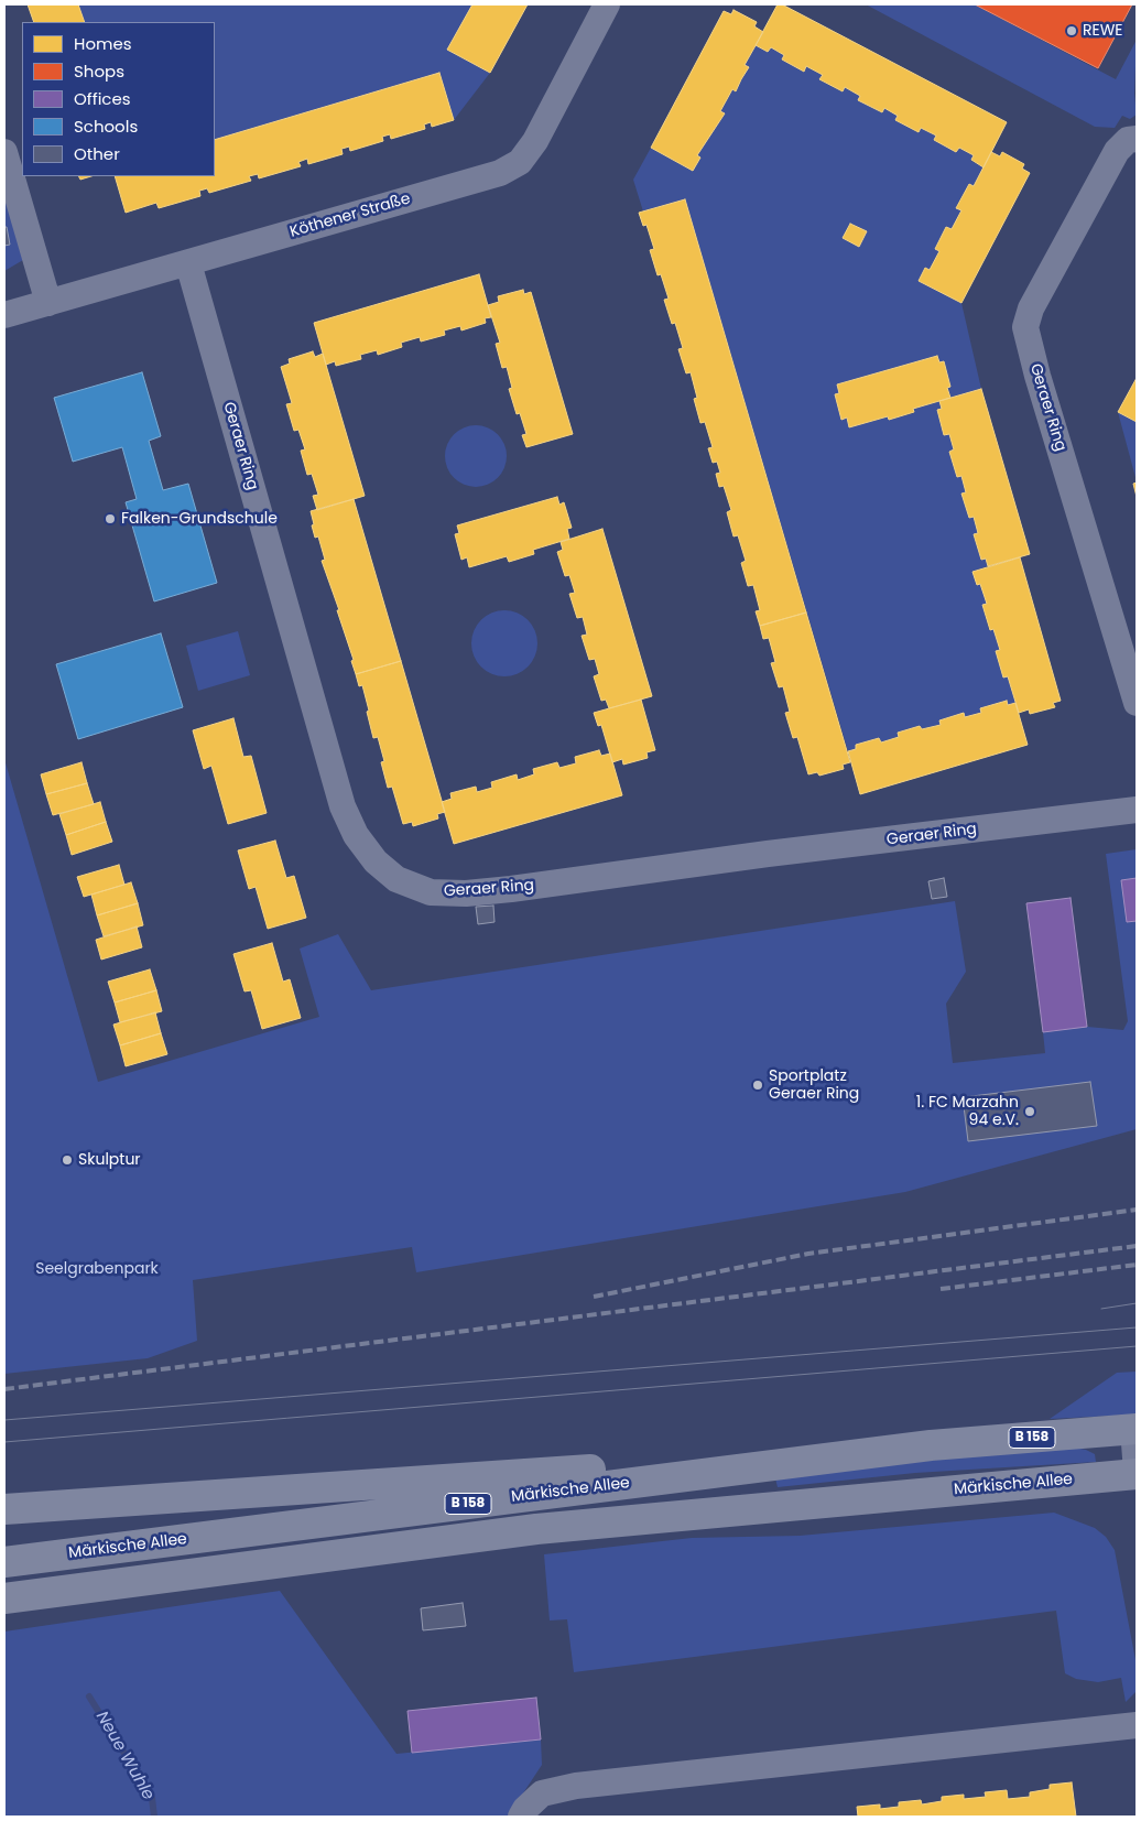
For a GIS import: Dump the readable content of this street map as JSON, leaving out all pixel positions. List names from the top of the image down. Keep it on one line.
{"streets":{"main road":["B 158","Märkische Allee"],"street":["Köthener Straße","Geraer Ring"]},"crossings":[["Köthener Straße","Geraer Ring"]],"water":["Neue Wuhle"],"parks":["Seelgrabenpark"],"places":["REWE","Falken-Grundschule","Sportplatz Geraer Ring","1. FC Marzahn 94 e.V.","Skulptur"],"legend":["Homes","Shops","Offices","Schools","Other"]}
